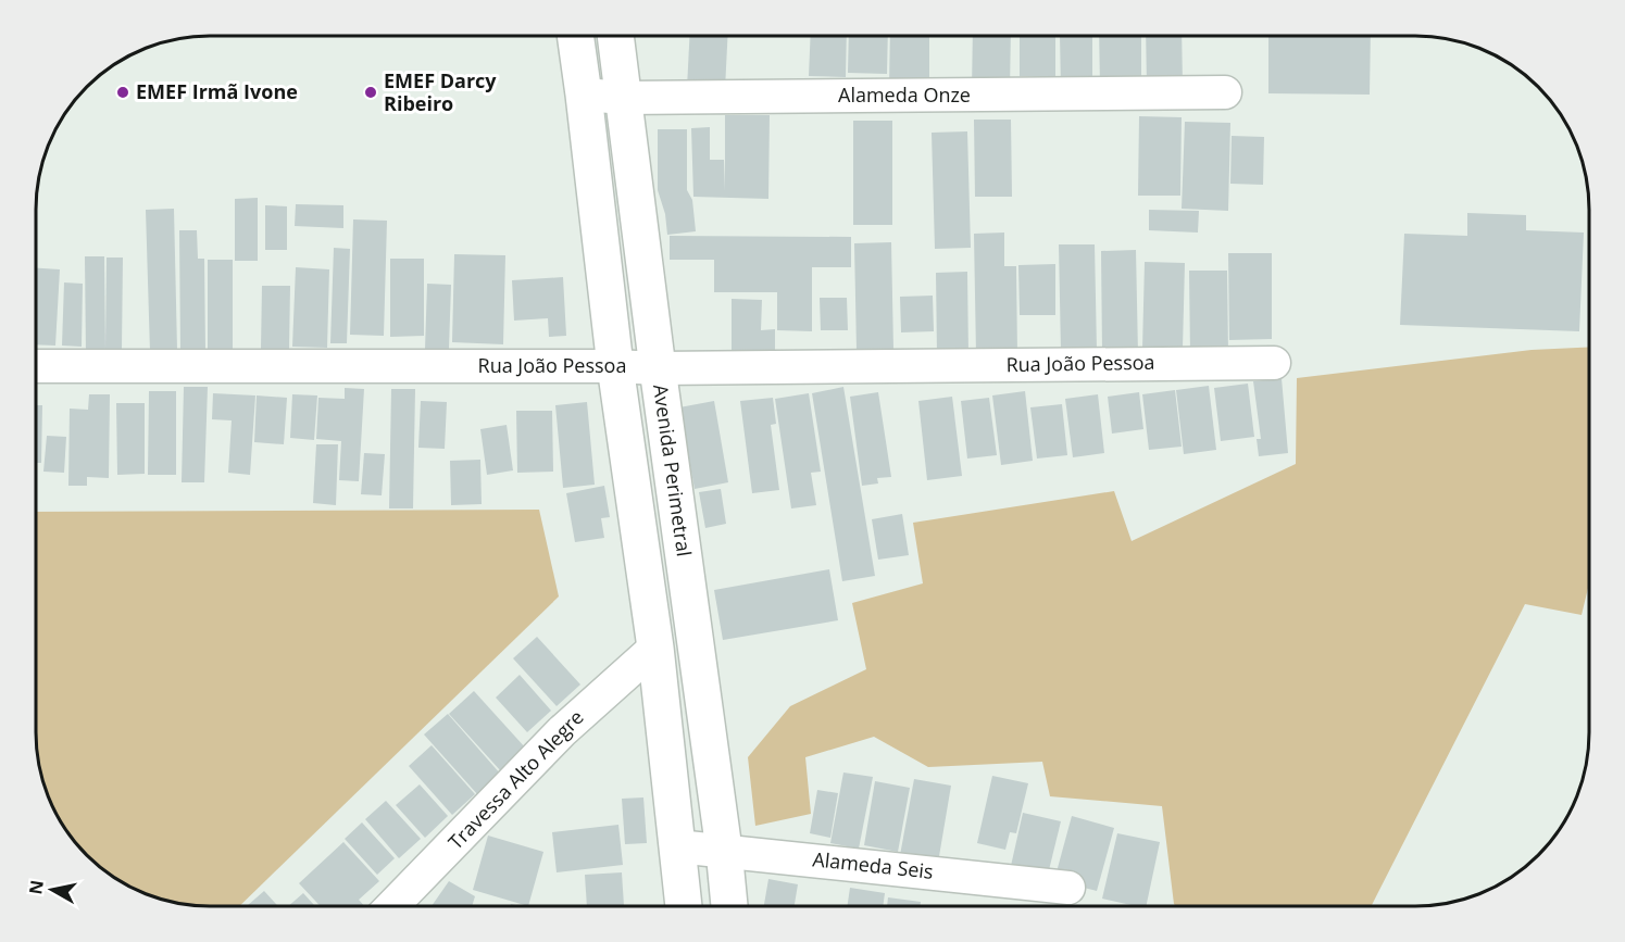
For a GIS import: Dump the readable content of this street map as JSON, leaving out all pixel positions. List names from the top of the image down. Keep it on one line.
{"streets":{"street":["Alameda Onze","Rua João Pessoa","Avenida Perimetral","Travessa Alto Alegre","Alameda Seis"]},"crossings":[["Alameda Onze","Avenida Perimetral"],["Rua João Pessoa","Avenida Perimetral"],["Avenida Perimetral","Travessa Alto Alegre"],["Avenida Perimetral","Alameda Seis"]],"places":["EMEF Irmã Ivone","EMEF Darcy Ribeiro"],"north":"left"}
